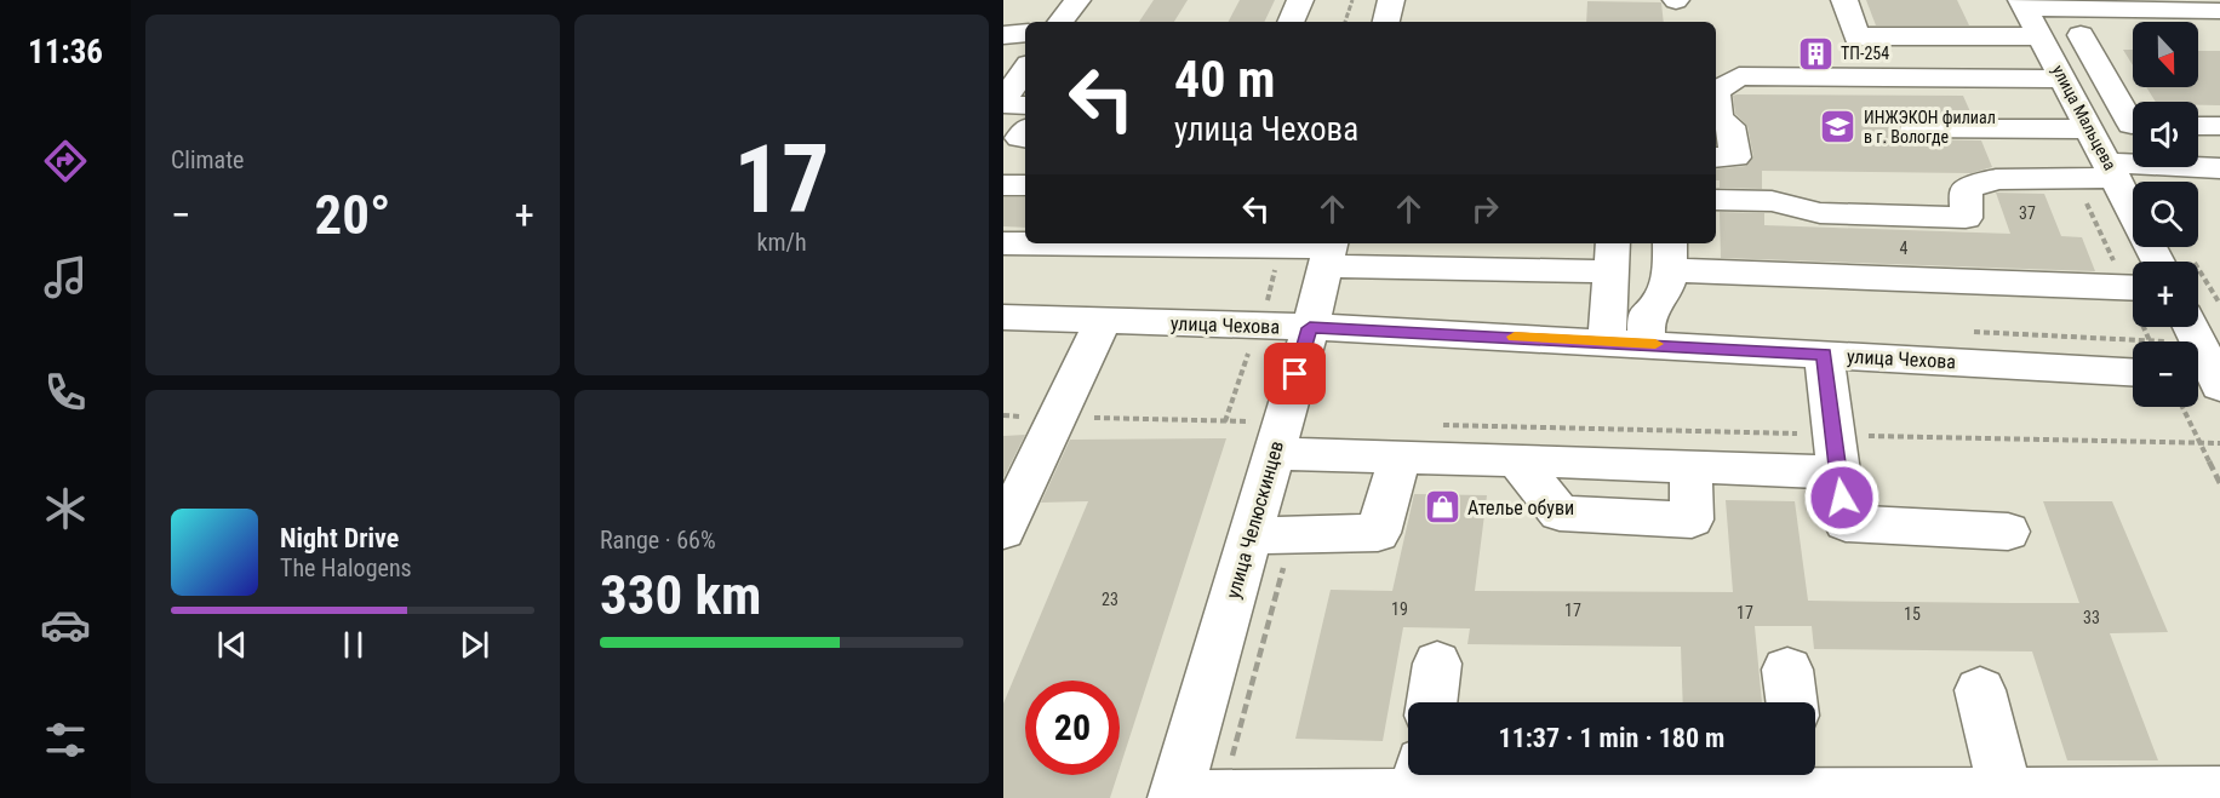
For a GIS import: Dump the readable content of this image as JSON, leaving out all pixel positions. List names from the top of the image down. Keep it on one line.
{"streets":{"street":["улица Мальцева","улица Чехова","улица Челюскинцев"]},"crossings":[["улица Чехова","улица Челюскинцев"]],"places":{"building":["ТП-254"],"school or university":["ИНЖЭКОН филиал в г. Вологде"],"shop":["Ателье обуви"]},"house_numbers":["37","4","23","19","17","17","15","33"],"north":"bottom","page":{"tabs":"11:36","tile":["Climate",["17","km/h"],["Range · 66%","330 km"]],"map_buttons":["+","−"],"turn":["40 m","улица Чехова"],"heat":["−","20°","+"],"song":["Night Drive","The Halogens"],"limit":"20","trip":"11:37 · 1 min · 180 m"}}
